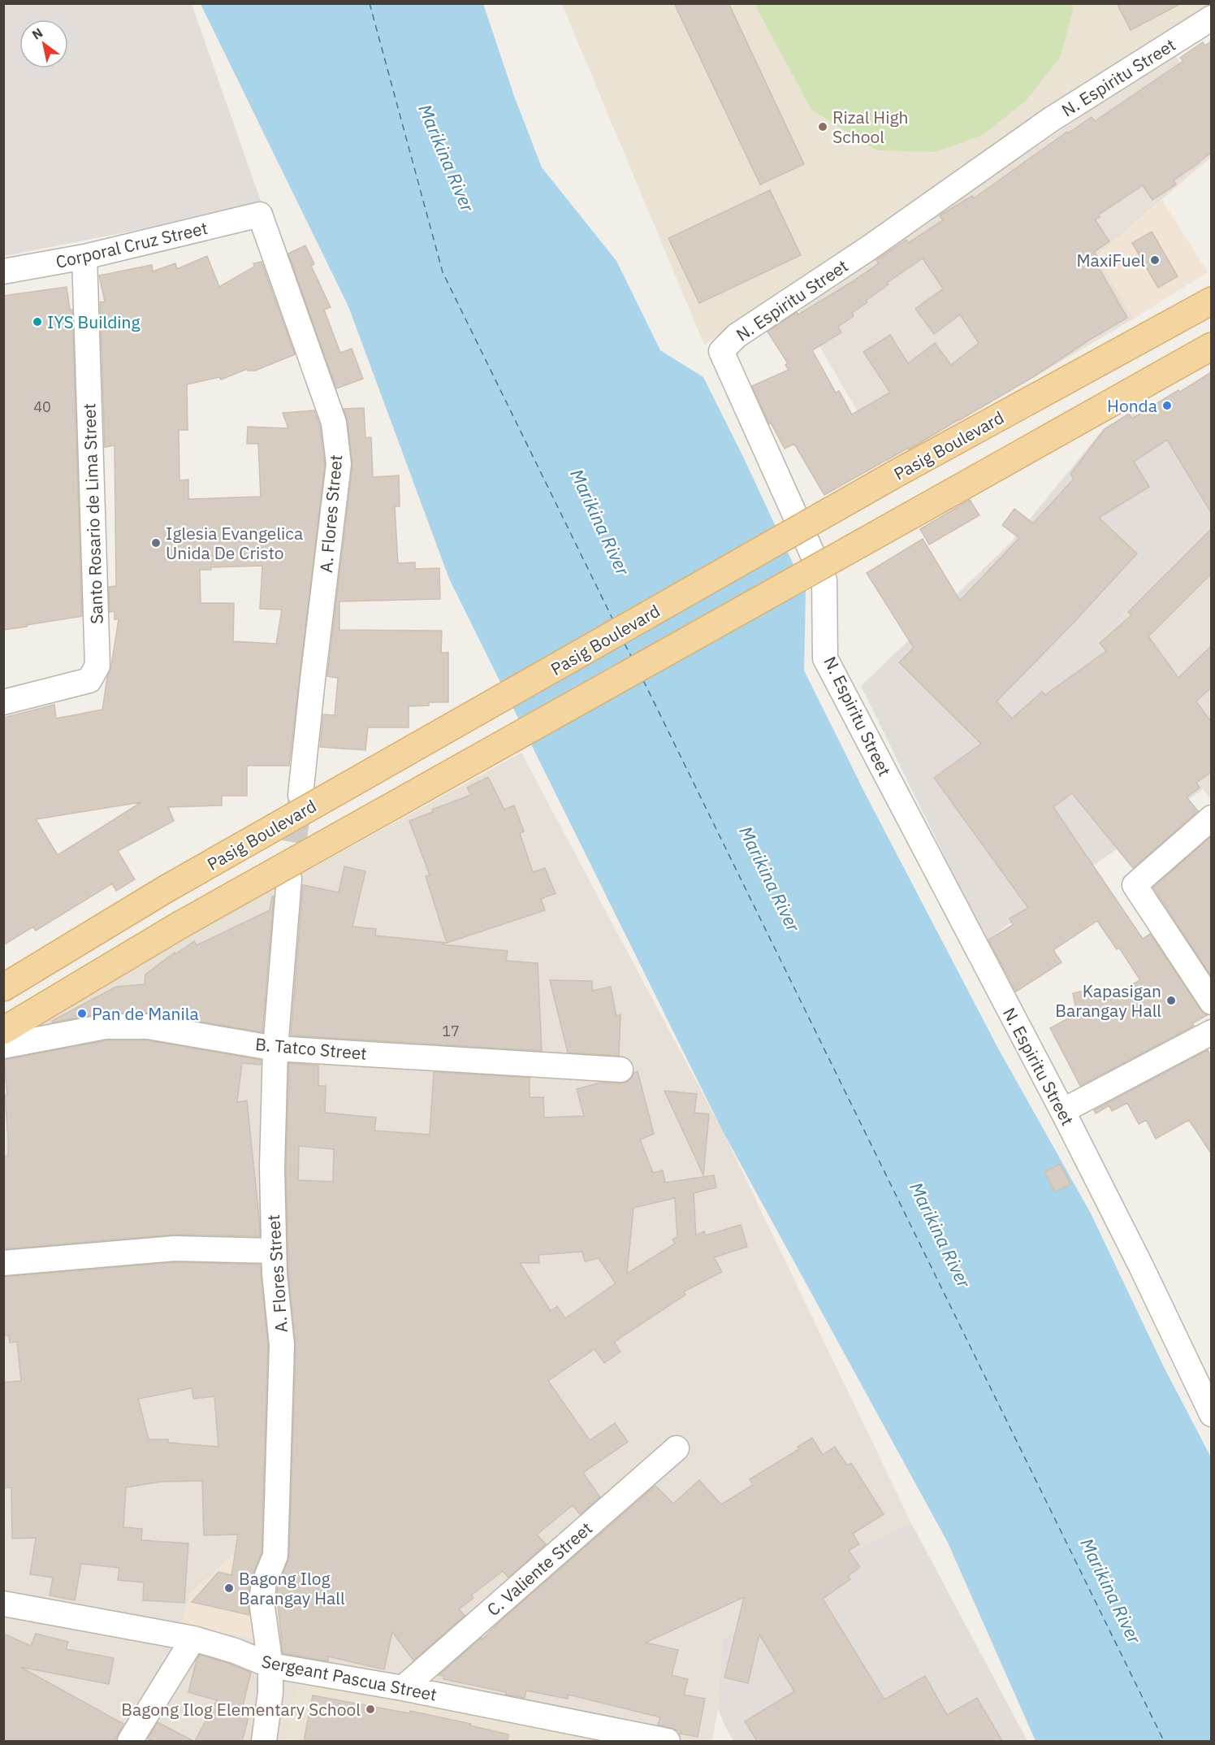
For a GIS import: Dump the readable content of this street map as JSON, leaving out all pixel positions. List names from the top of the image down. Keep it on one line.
{"streets":{"main road":["Pasig Boulevard"],"street":["N. Espiritu Street","Corporal Cruz Street","Santo Rosario de Lima Street","A. Flores Street","B. Tatco Street","C. Valiente Street","Sergeant Pascua Street"]},"crossings":[["Corporal Cruz Street","Santo Rosario de Lima Street"],["Corporal Cruz Street","A. Flores Street"],["A. Flores Street","B. Tatco Street"],["A. Flores Street","Sergeant Pascua Street"],["C. Valiente Street","Sergeant Pascua Street"]],"water":["Marikina River"],"places":["Rizal High School","MaxiFuel","IYS Building","Honda","Iglesia Evangelica Unida De Cristo","Kapasigan Barangay Hall","Pan de Manila","Bagong Ilog Barangay Hall","Bagong Ilog Elementary School"],"house_numbers":["40","17"],"north":"top left"}
